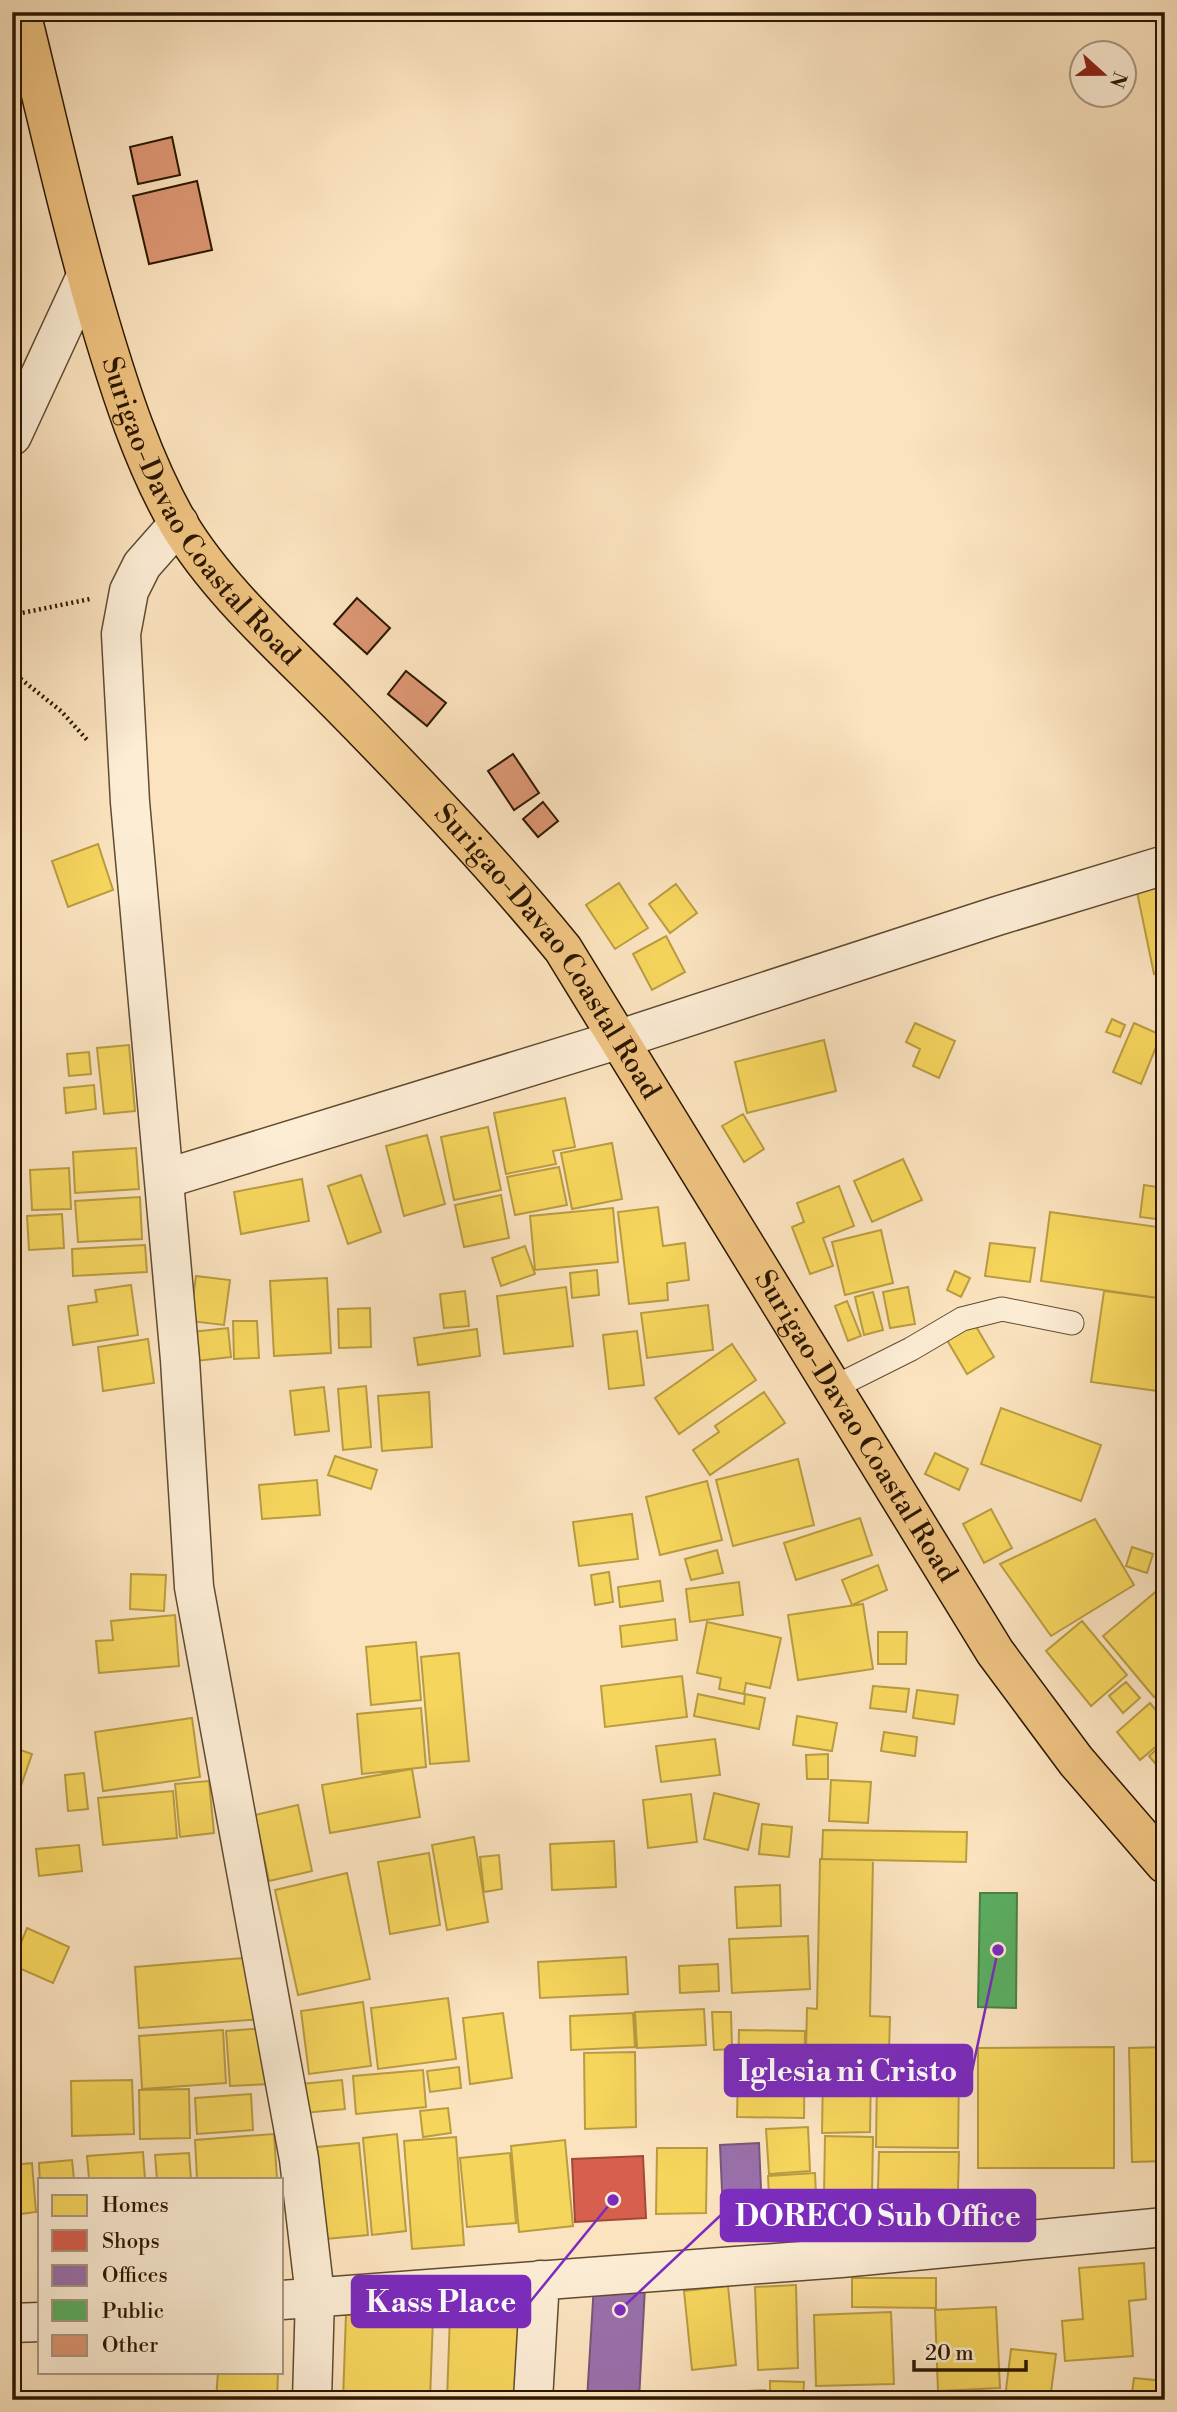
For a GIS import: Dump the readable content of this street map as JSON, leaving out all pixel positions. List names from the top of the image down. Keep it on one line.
{"streets":{"highway":["Surigao-Davao Coastal Road"]},"places":["Iglesia ni Cristo","Kass Place","DORECO Sub Office"],"legend":["Homes","Shops","Offices","Public","Other"],"scale_bar":"20 m","north":"right"}
